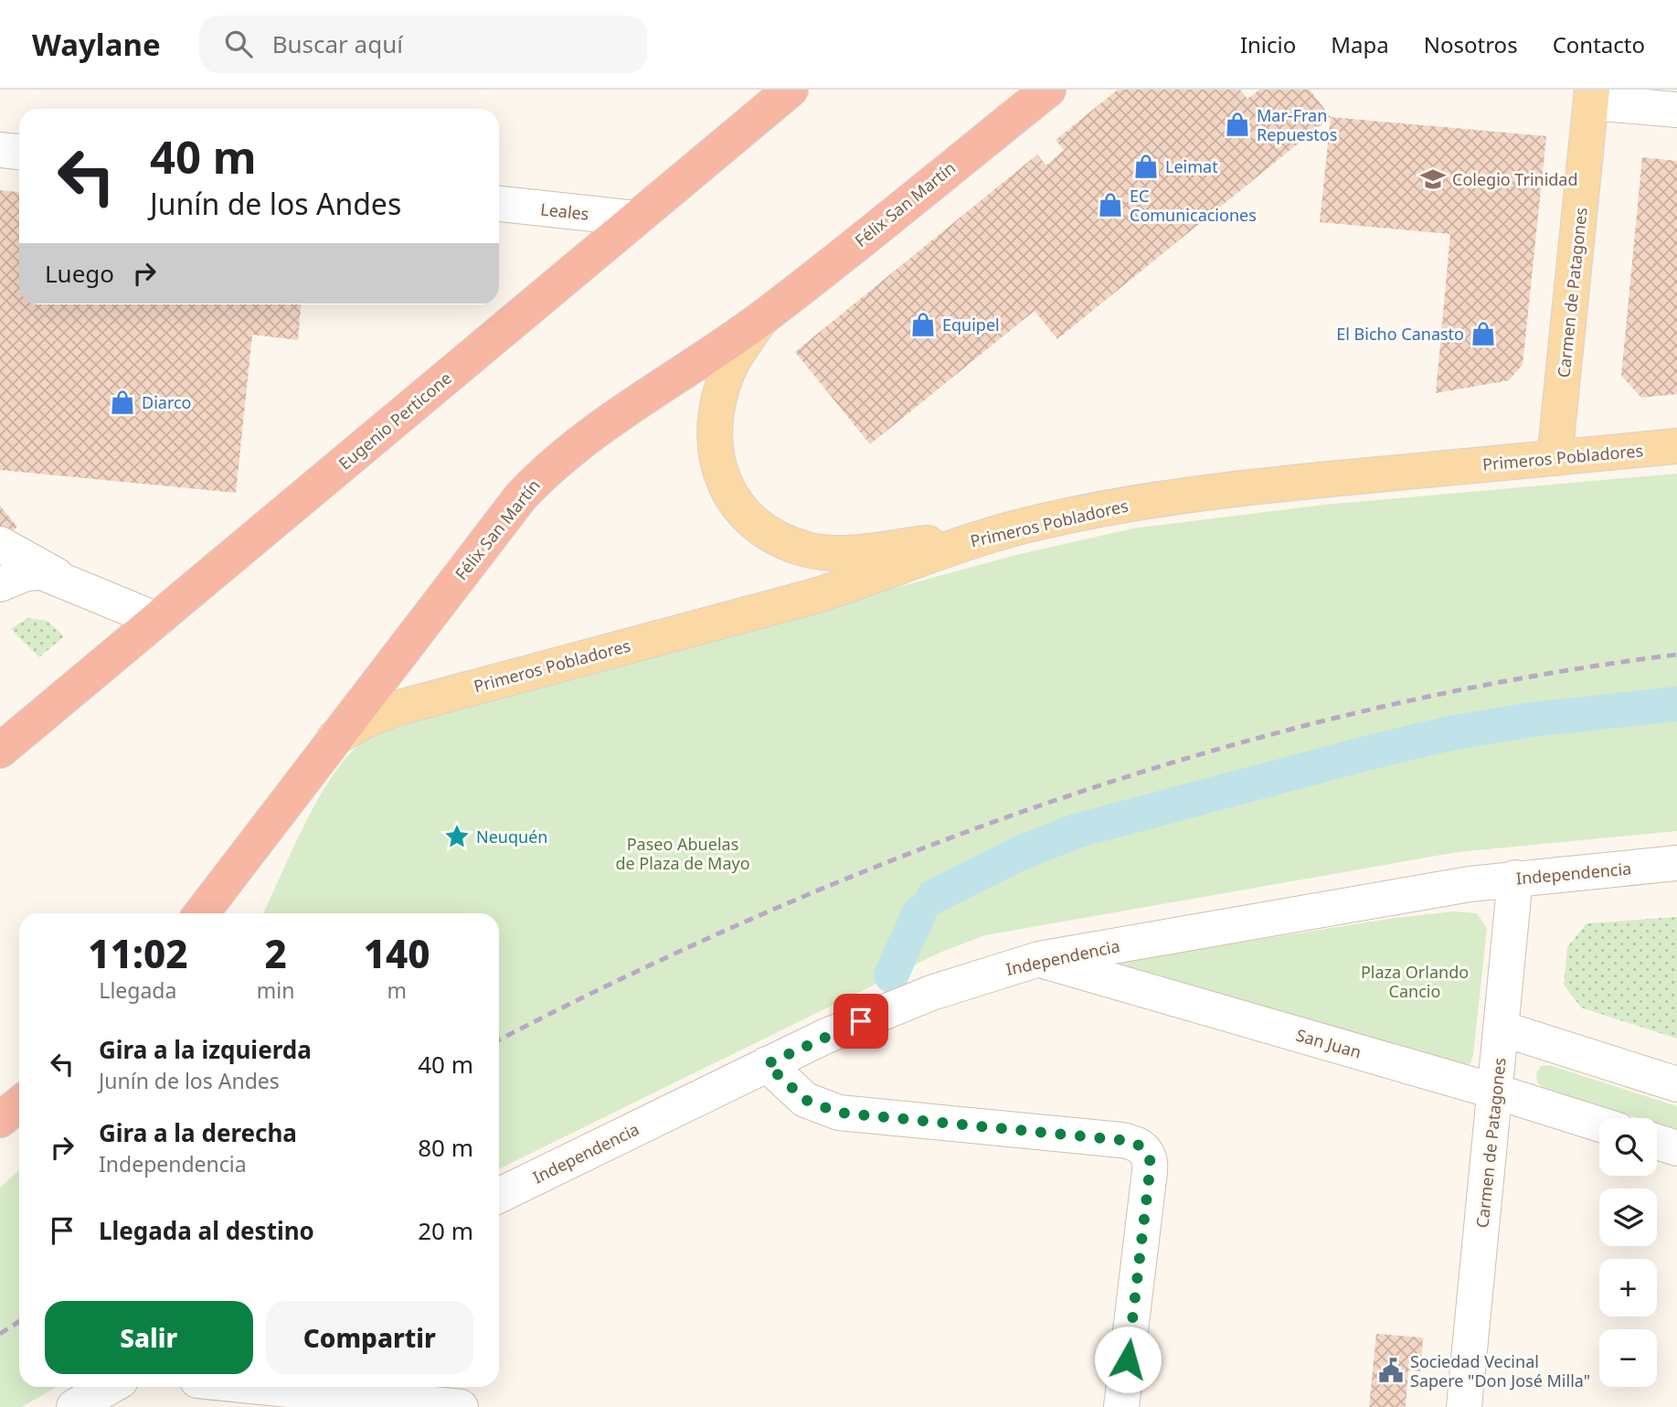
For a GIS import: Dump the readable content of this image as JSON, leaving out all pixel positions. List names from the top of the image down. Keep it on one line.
{"streets":{"highway":["Félix San Martín","Eugenio Perticone"],"main road":["Carmen de Patagones","Primeros Pobladores"],"street":["Leales","Independencia","San Juan"]},"crossings":[["Félix San Martín","Primeros Pobladores"],["Leales","Eugenio Perticone"],["Carmen de Patagones","Primeros Pobladores"],["Carmen de Patagones","Independencia"],["Carmen de Patagones","San Juan"],["Independencia","San Juan"]],"parks":["Paseo Abuelas de Plaza de Mayo","Plaza Orlando Cancio"],"places":{"shop":["Mar-Fran Repuestos","Leimat","EC Comunicaciones","Equipel","El Bicho Canasto","Diarco"],"school or university":["Colegio Trinidad"],"place":["Neuquén"],"public building":["Sociedad Vecinal Sapere \"Don José Milla\""]},"page":{"header":"Waylane","search":"Buscar aquí","nav":["Inicio","Mapa","Nosotros","Contacto"],"turn":["40 m","Junín de los Andes"],"then":"Luego","eta":["11:02","Llegada","2","min","140","m"],"list":[{"name":"Gira a la izquierda","note":"Junín de los Andes","value":"40 m"},{"name":"Gira a la derecha","note":"Independencia","value":"80 m"},{"name":"Llegada al destino","value":"20 m"}],"map_buttons":["+","−"],"buttons":["Salir","Compartir"]}}
